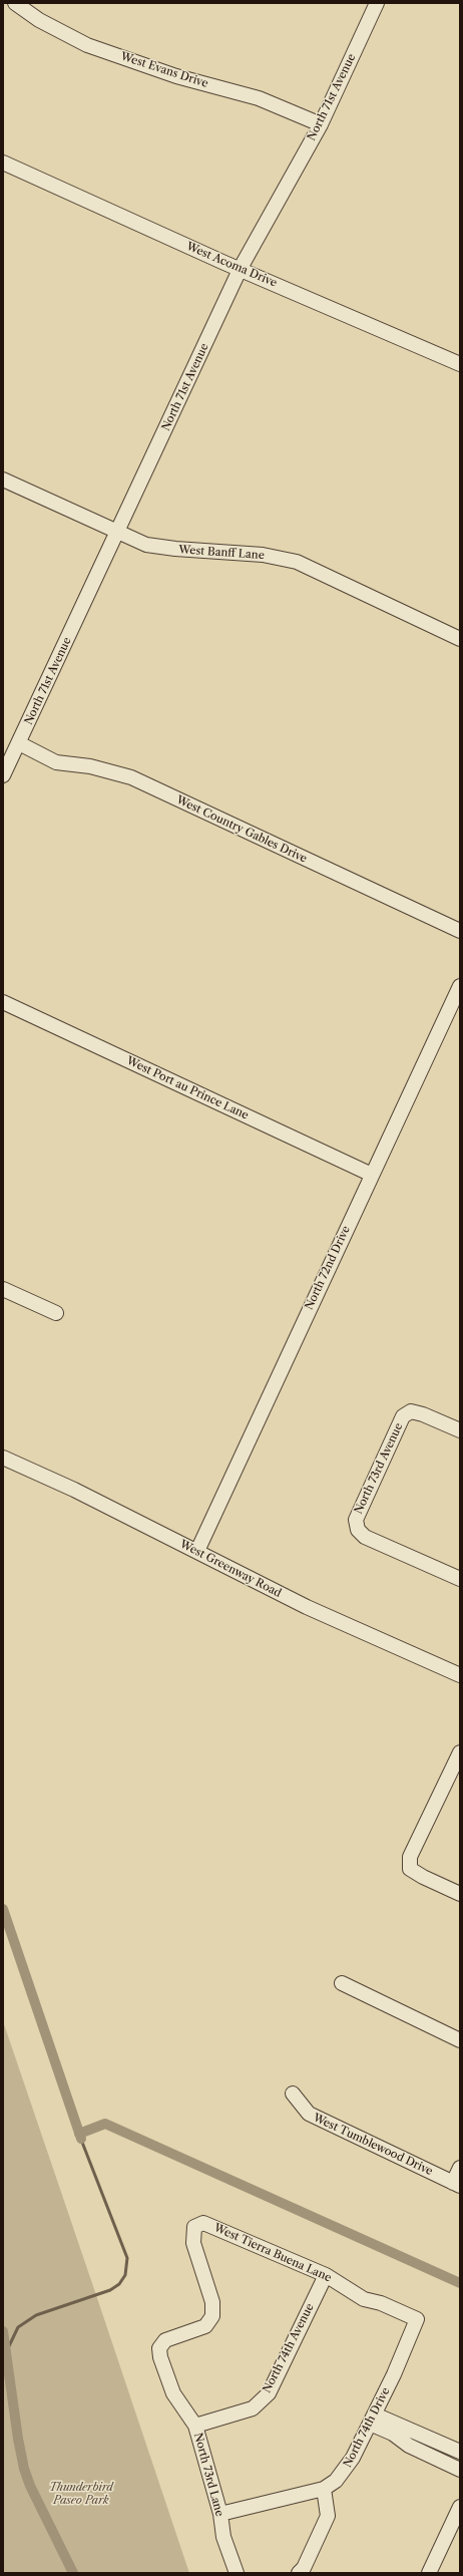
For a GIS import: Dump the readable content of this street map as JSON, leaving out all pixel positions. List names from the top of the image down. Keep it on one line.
{"streets":{"street":["West Evans Drive","North 71st Avenue","West Acoma Drive","West Banff Lane","West Country Gables Drive","West Port au Prince Lane","North 72nd Drive","North 73rd Avenue","West Greenway Road","West Tumblewood Drive","West Tierra Buena Lane","North 74th Avenue","North 74th Drive","North 73rd Lane"]},"crossings":[["West Evans Drive","North 71st Avenue"],["North 71st Avenue","West Acoma Drive"],["North 71st Avenue","West Banff Lane"],["North 71st Avenue","West Country Gables Drive"],["West Port au Prince Lane","North 72nd Drive"],["North 72nd Drive","West Greenway Road"],["West Tierra Buena Lane","North 74th Avenue"],["West Tierra Buena Lane","North 74th Drive"],["West Tierra Buena Lane","North 73rd Lane"],["North 74th Avenue","North 73rd Lane"]],"parks":["Thunderbird Paseo Park"]}
